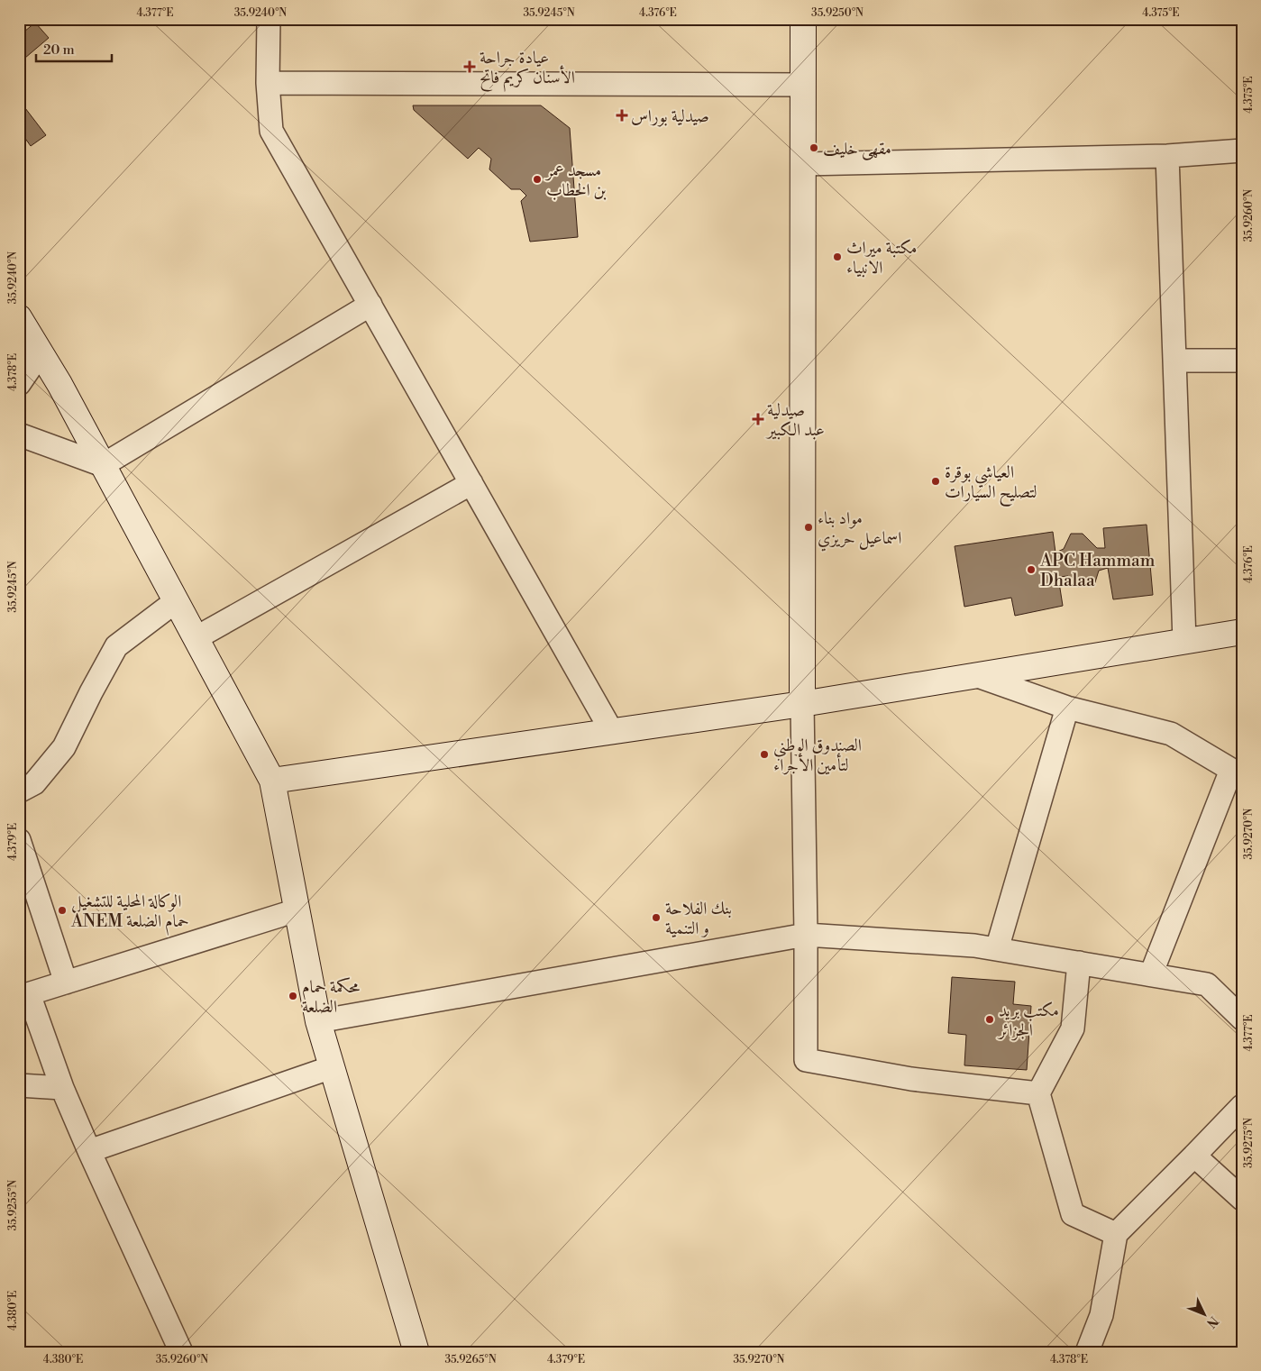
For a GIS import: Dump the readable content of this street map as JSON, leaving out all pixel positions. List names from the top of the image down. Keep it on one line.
{"places":{"health":["عيادة جراحة الأسنان كريم فاتح","صيدلية بوراس","صيدلية عبد الكبير"],"other":["مقهى خليف","مسجد عمر بن الخطاب","مكتبة ميراث الانبياء","العياشي بوقرة لتصليح السيارات","مواد بناء اسماعيل حريزي","APC Hammam Dhalaa","الصندوق الوطني لتأمين الأجراء","الوكالة المحلية للتشغيل ANEM حمام الضلعة","بنك الفلاحة و التنمية","محكمة حمام الضلعة","مكتب بريد الجزائر"]},"scale_bar":"20 m","north":"bottom right","coordinates":["4.377°E","35.9240°N","35.9245°N","4.376°E","35.9250°N","4.375°E","35.9260°N","4.378°E","35.9270°N","4.379°E","35.9275°N","35.9255°N","4.380°E","35.9265°N"]}
